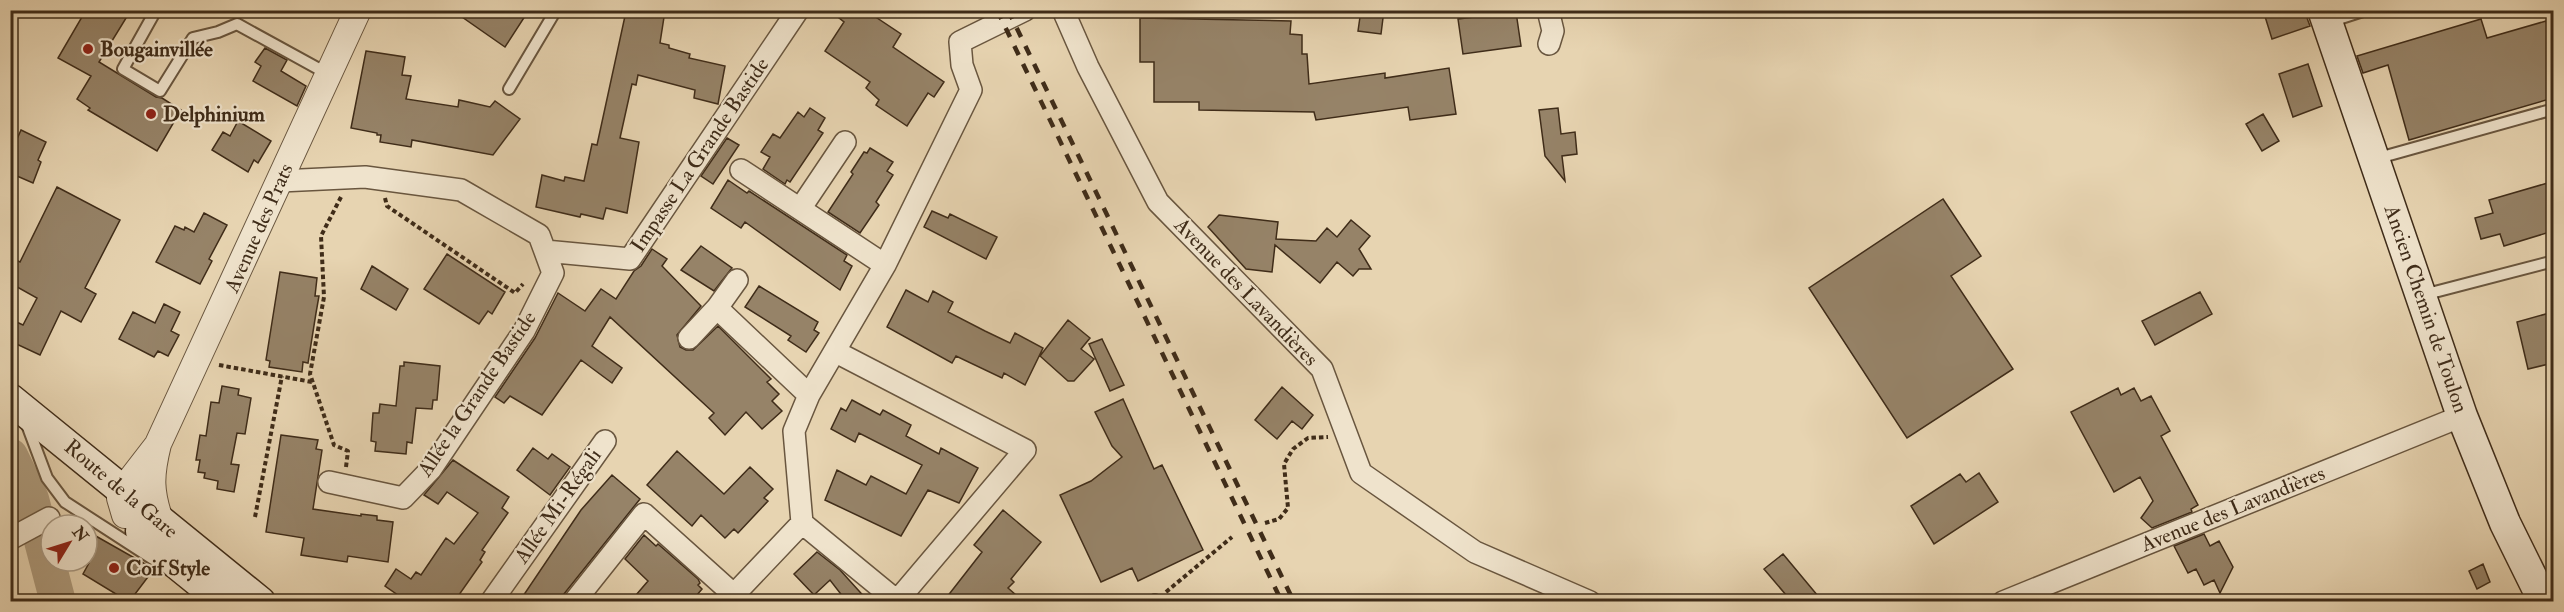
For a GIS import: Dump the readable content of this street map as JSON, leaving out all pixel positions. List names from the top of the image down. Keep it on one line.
{"streets":{"main road":["Ancien Chemin de Toulon","Route de la Gare"],"street":["Impasse La Grande Bastide","Avenue des Prats","Avenue des Lavandières","Allée la Grande Bastide","Allée Mi-Régali"]},"crossings":[["Impasse La Grande Bastide","Allée la Grande Bastide"],["Avenue des Prats","Allée la Grande Bastide"],["Avenue des Prats","Route de la Gare"],["Avenue des Lavandières","Ancien Chemin de Toulon"]],"places":["Bougainvillée","Delphinium","Coif Style"],"north":"top right"}
